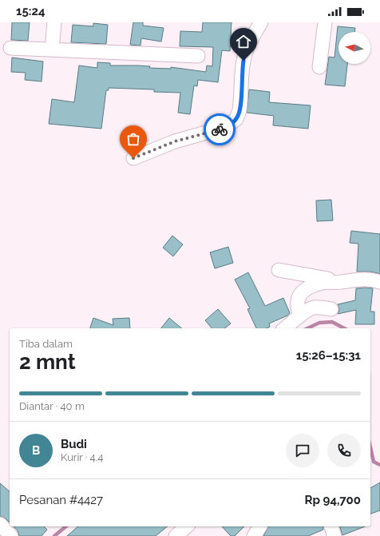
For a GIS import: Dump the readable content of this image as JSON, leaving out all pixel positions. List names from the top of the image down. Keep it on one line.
{"north":"left","page":{"status":"15:24","heading":["2 mnt","Tiba dalam","15:26–15:31"],"panel":["Budi","Kurir · 4.4","Pesanan #4427","Rp 94,700"],"bar":"Diantar · 40 m","round":"B"}}
